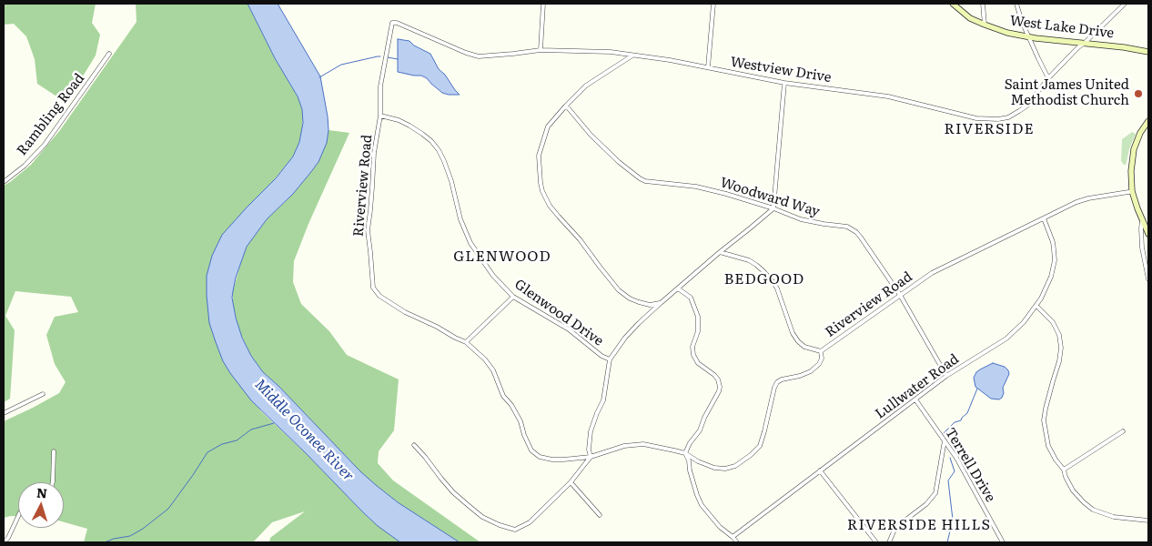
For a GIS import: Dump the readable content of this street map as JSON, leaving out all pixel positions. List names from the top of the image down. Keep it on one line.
{"streets":{"main road":["West Lake Drive"],"street":["Westview Drive","Rambling Road","Riverview Road","Woodward Way","Glenwood Drive","Lullwater Road","Terrell Drive"]},"crossings":[["West Lake Drive","Westview Drive"],["Westview Drive","Riverview Road"],["Riverview Road","Woodward Way"],["Riverview Road","Glenwood Drive"],["Riverview Road","Lullwater Road"],["Woodward Way","Glenwood Drive"],["Woodward Way","Lullwater Road"],["Lullwater Road","Terrell Drive"]],"districts":["RIVERSIDE","GLENWOOD","BEDGOOD","RIVERSIDE HILLS"],"water":["Middle Oconee River"],"places":["Saint James United Methodist Church"],"north":"top"}
